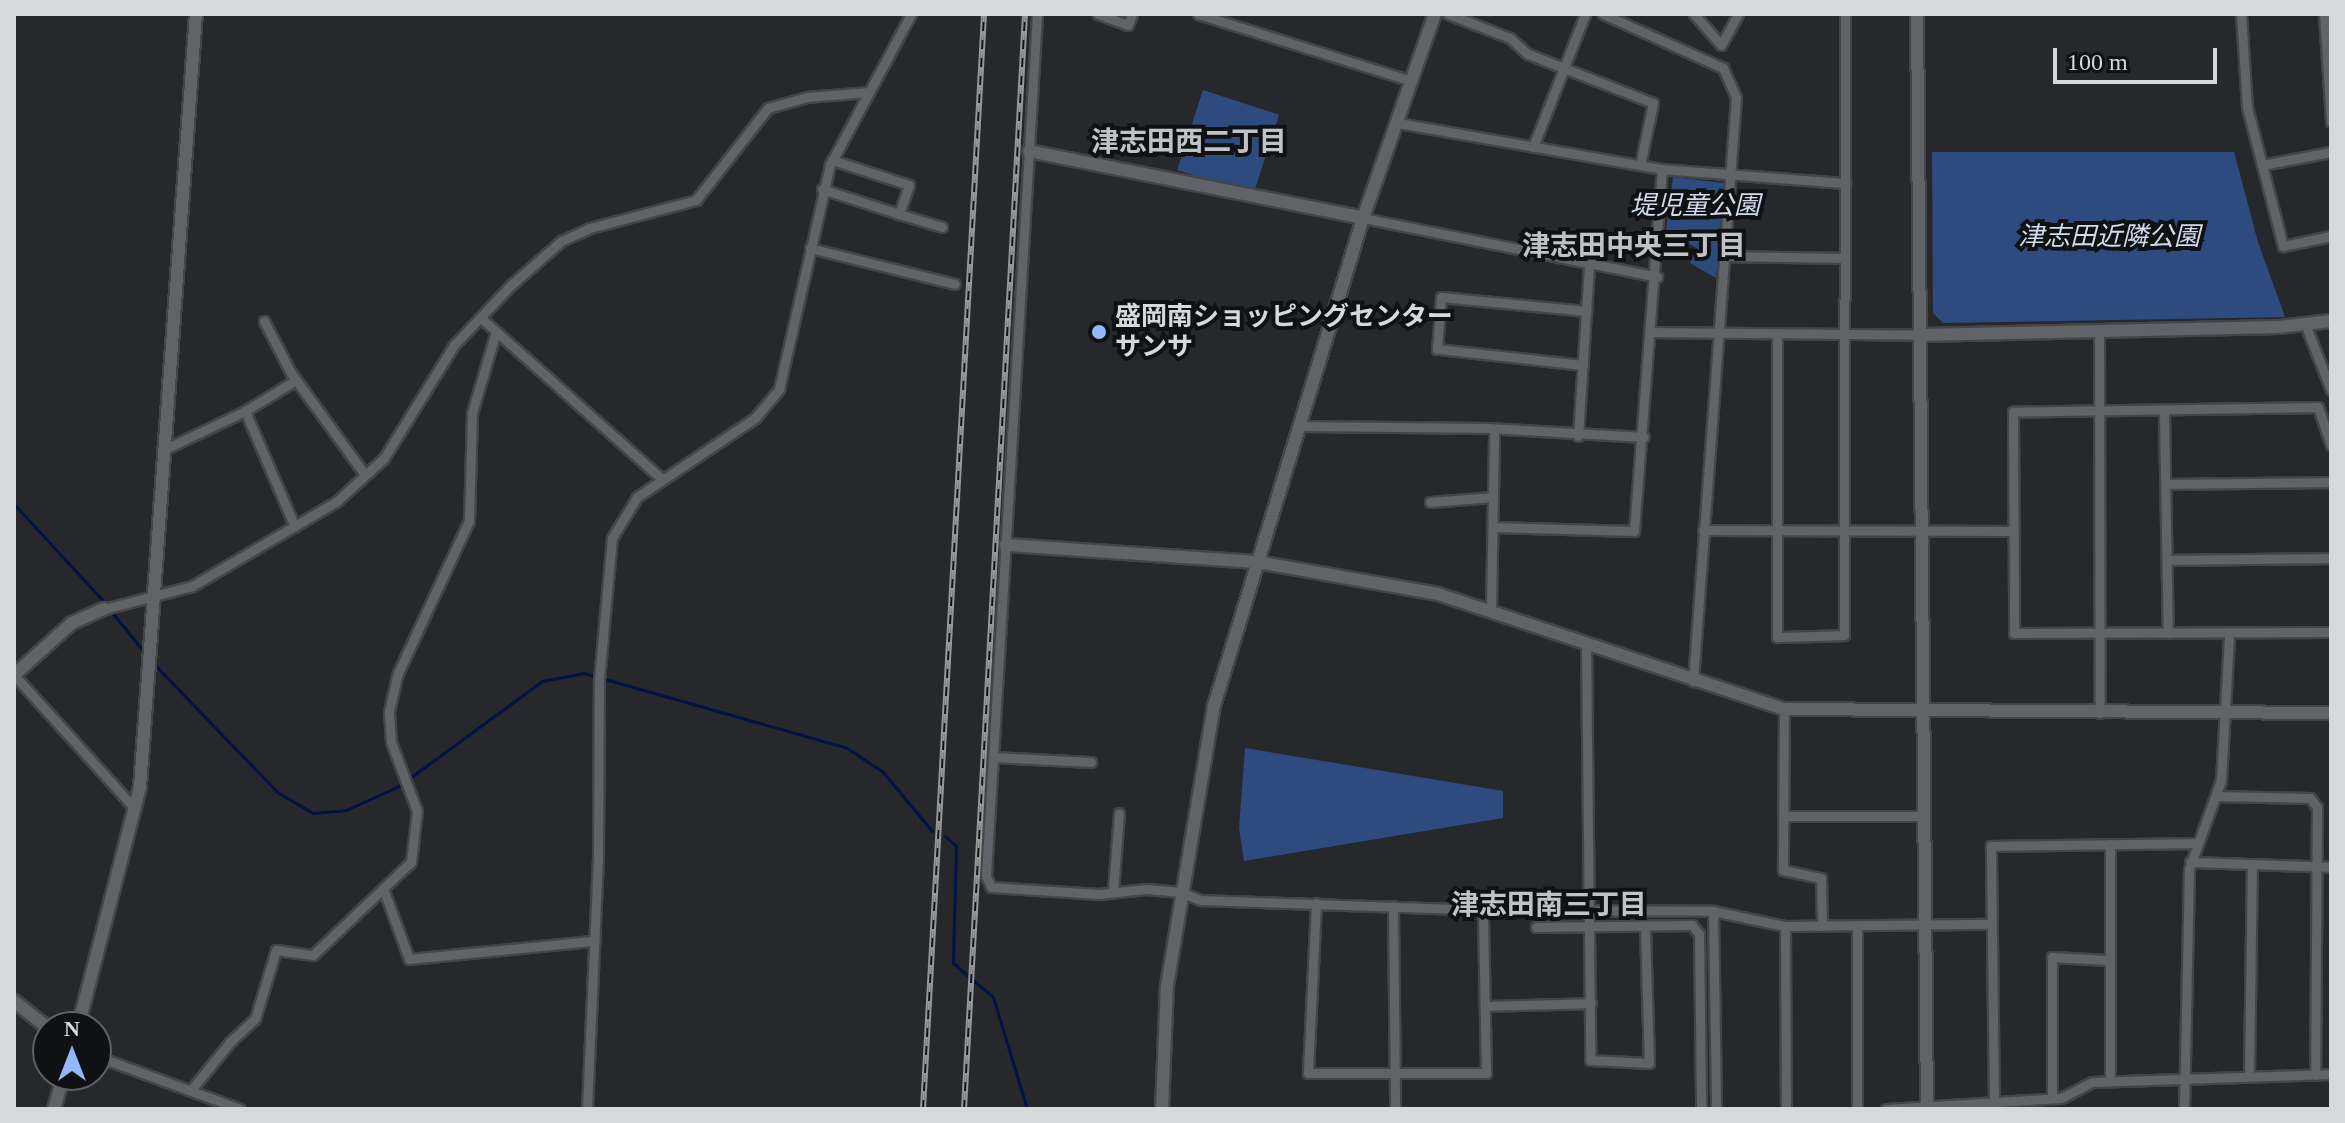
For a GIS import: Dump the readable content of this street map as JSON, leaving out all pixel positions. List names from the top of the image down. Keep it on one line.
{"districts":["津志田西二丁目","津志田中央三丁目","津志田南三丁目"],"parks":["堤児童公園","津志田近隣公園"],"places":["盛岡南ショッピングセンター サンサ"],"scale_bar":"100 m","north":"top"}
